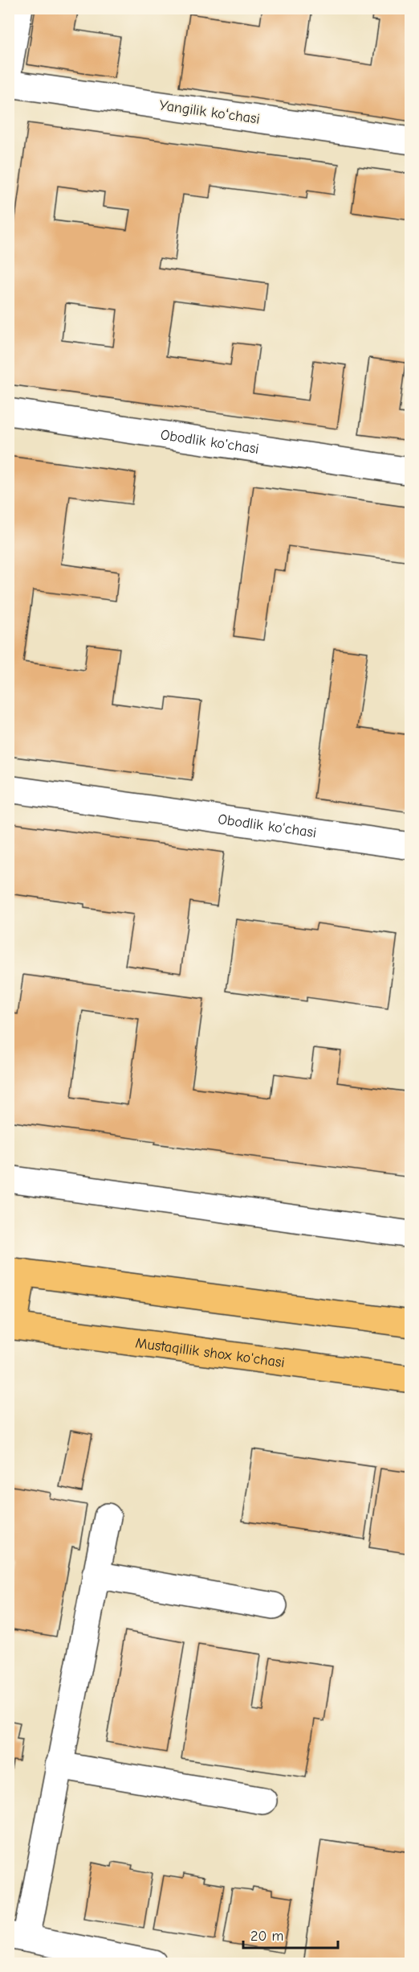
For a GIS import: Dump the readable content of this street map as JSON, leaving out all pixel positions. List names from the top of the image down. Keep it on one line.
{"streets":{"main road":["Mustaqillik shox ko'chasi"],"street":["Yangilik koʻchasi","Obodlik ko'chasi"]},"scale_bar":"20 m"}
